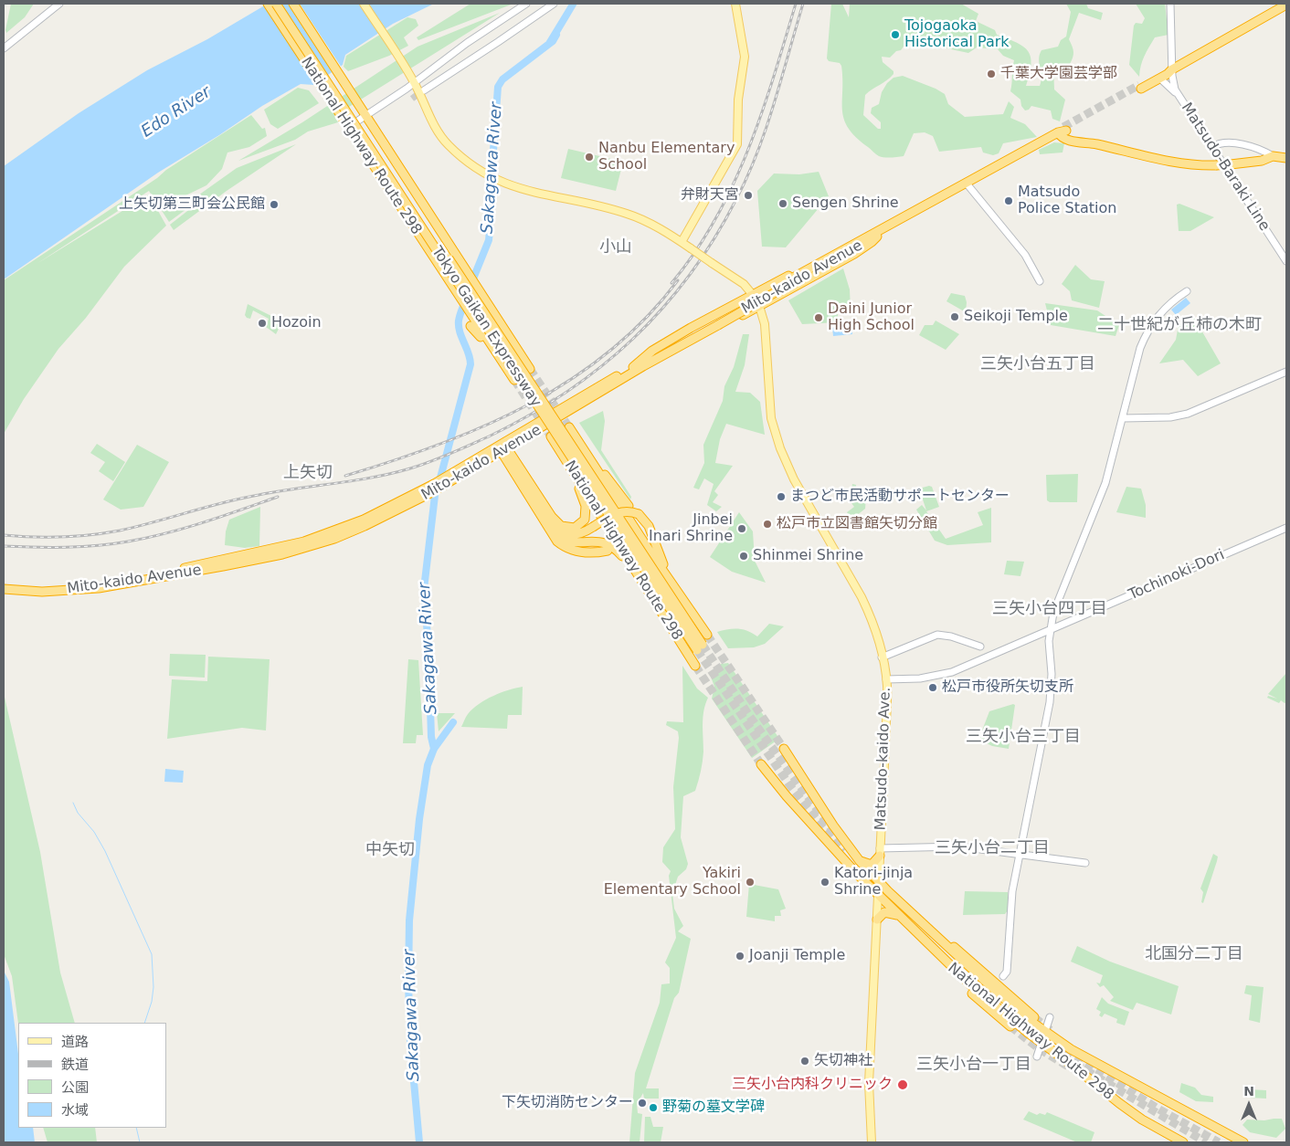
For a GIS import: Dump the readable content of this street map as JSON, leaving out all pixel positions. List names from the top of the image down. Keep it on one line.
{"streets":{"highway":["National Highway Route 298","Mito-kaido Avenue","Tokyo Gaikan Expressway"],"main road":["Matsudo-kaido Ave."],"street":["Matsudo-Baraki Line","Tochinoki-Dori"]},"crossings":[["National Highway Route 298","Matsudo-kaido Ave."],["Tochinoki-Dori","Matsudo-kaido Ave."]],"districts":["小山","二十世紀が丘柿の木町","三矢小台五丁目","上矢切","三矢小台四丁目","三矢小台三丁目","三矢小台二丁目","中矢切","北国分二丁目","三矢小台一丁目"],"water":["Edo River","Sakagawa River"],"places":["Tojogaoka Historical Park","千葉大学園芸学部","Nanbu Elementary School","弁財天宮","Matsudo Police Station","Sengen Shrine","上矢切第三町会公民館","Seikoji Temple","Daini Junior High School","Hozoin","まつど市民活動サポートセンター","松戸市立図書館矢切分館","Jinbei Inari Shrine","Shinmei Shrine","松戸市役所矢切支所","Yakiri Elementary School","Katori-jinja Shrine","Joanji Temple","矢切神社","三矢小台内科クリニック","下矢切消防センター","野菊の墓文学碑"],"legend":["道路","鉄道","公園","水域"],"north":"top"}
